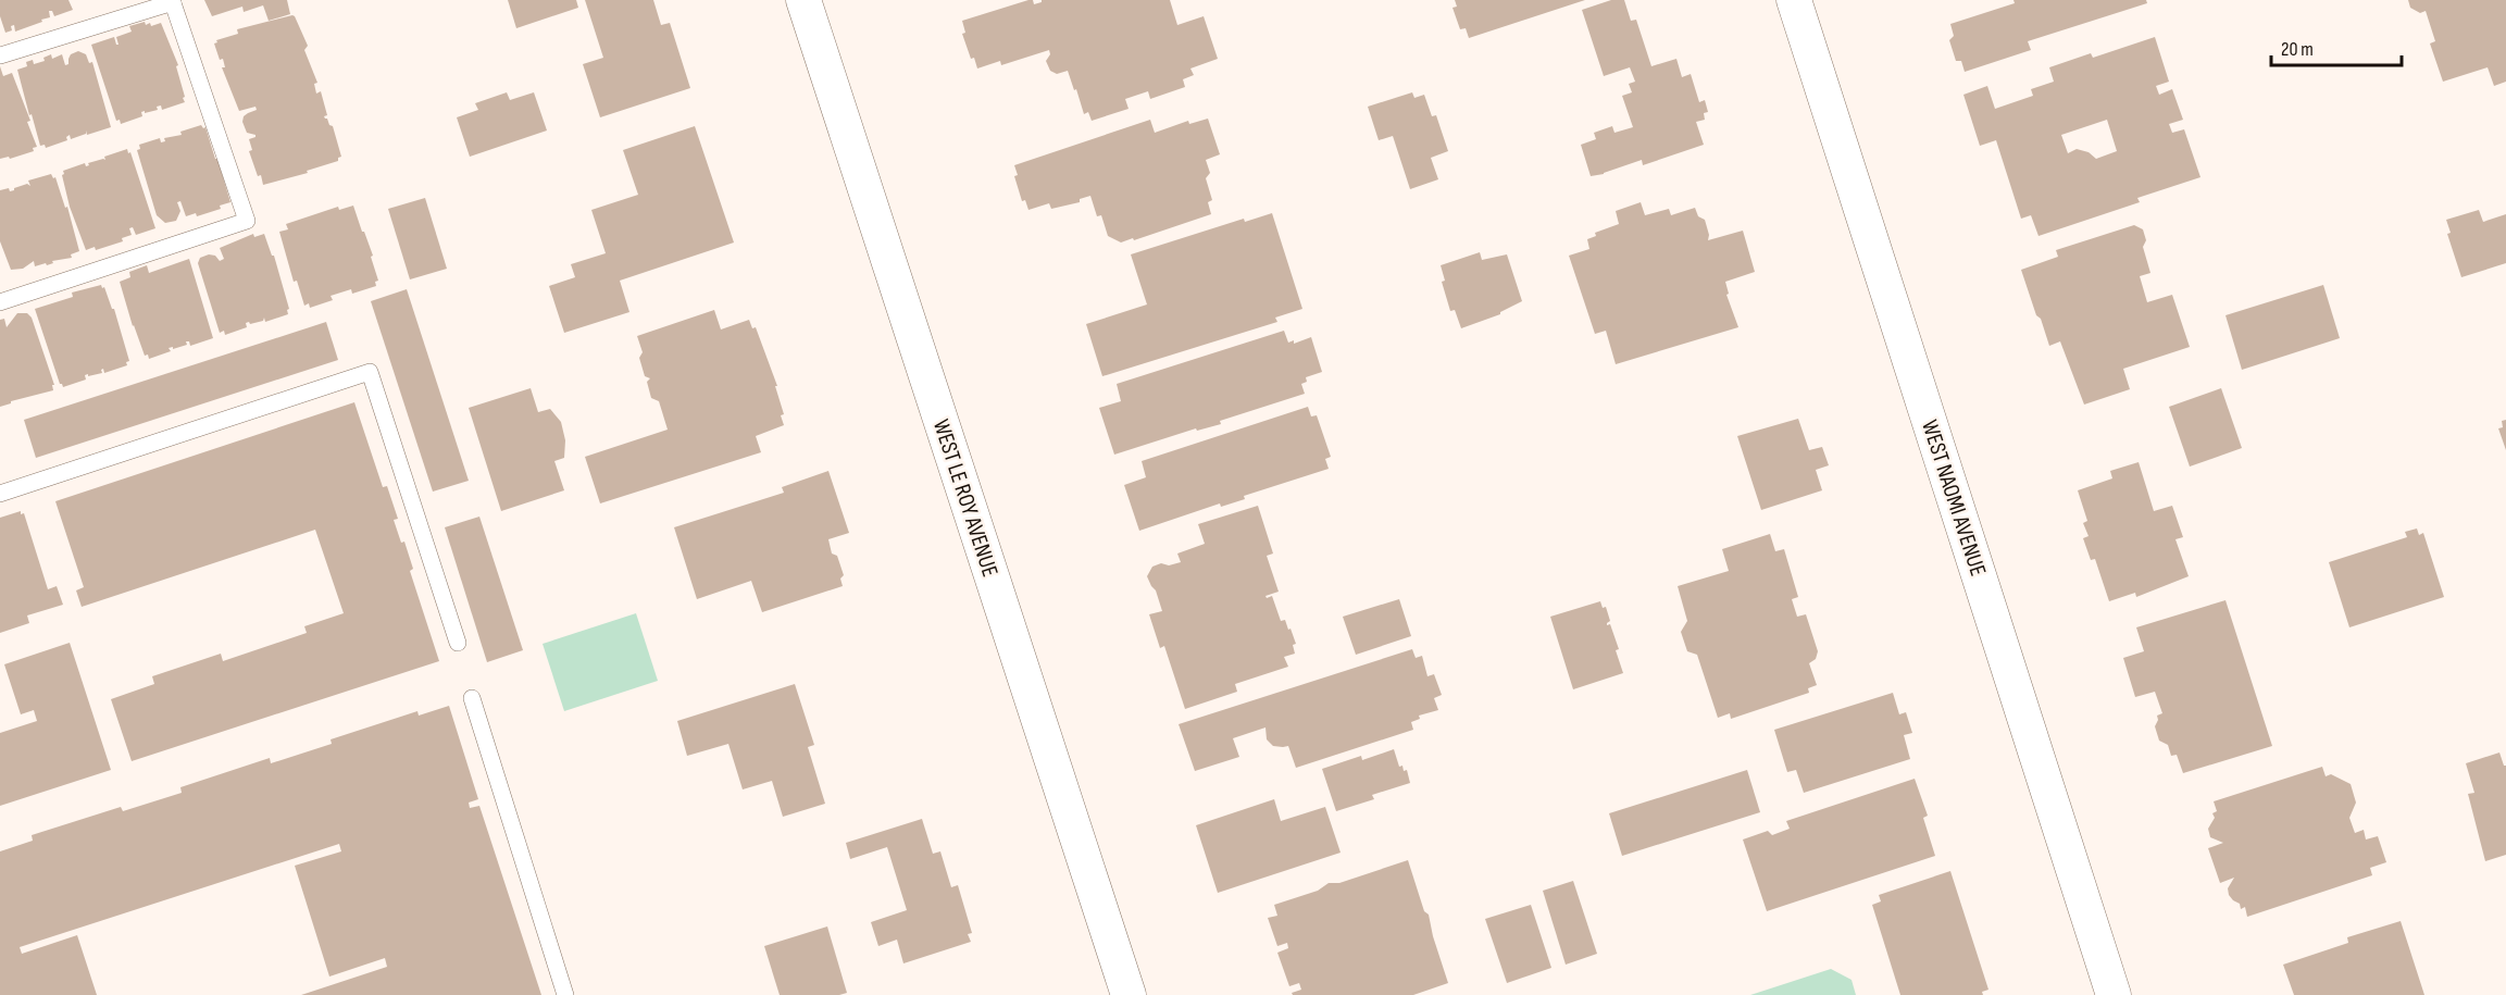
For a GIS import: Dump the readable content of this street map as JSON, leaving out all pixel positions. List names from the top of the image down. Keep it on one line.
{"streets":{"street":["WEST LE ROY AVENUE","WEST NAOMI AVENUE"]},"scale_bar":"20 m"}
